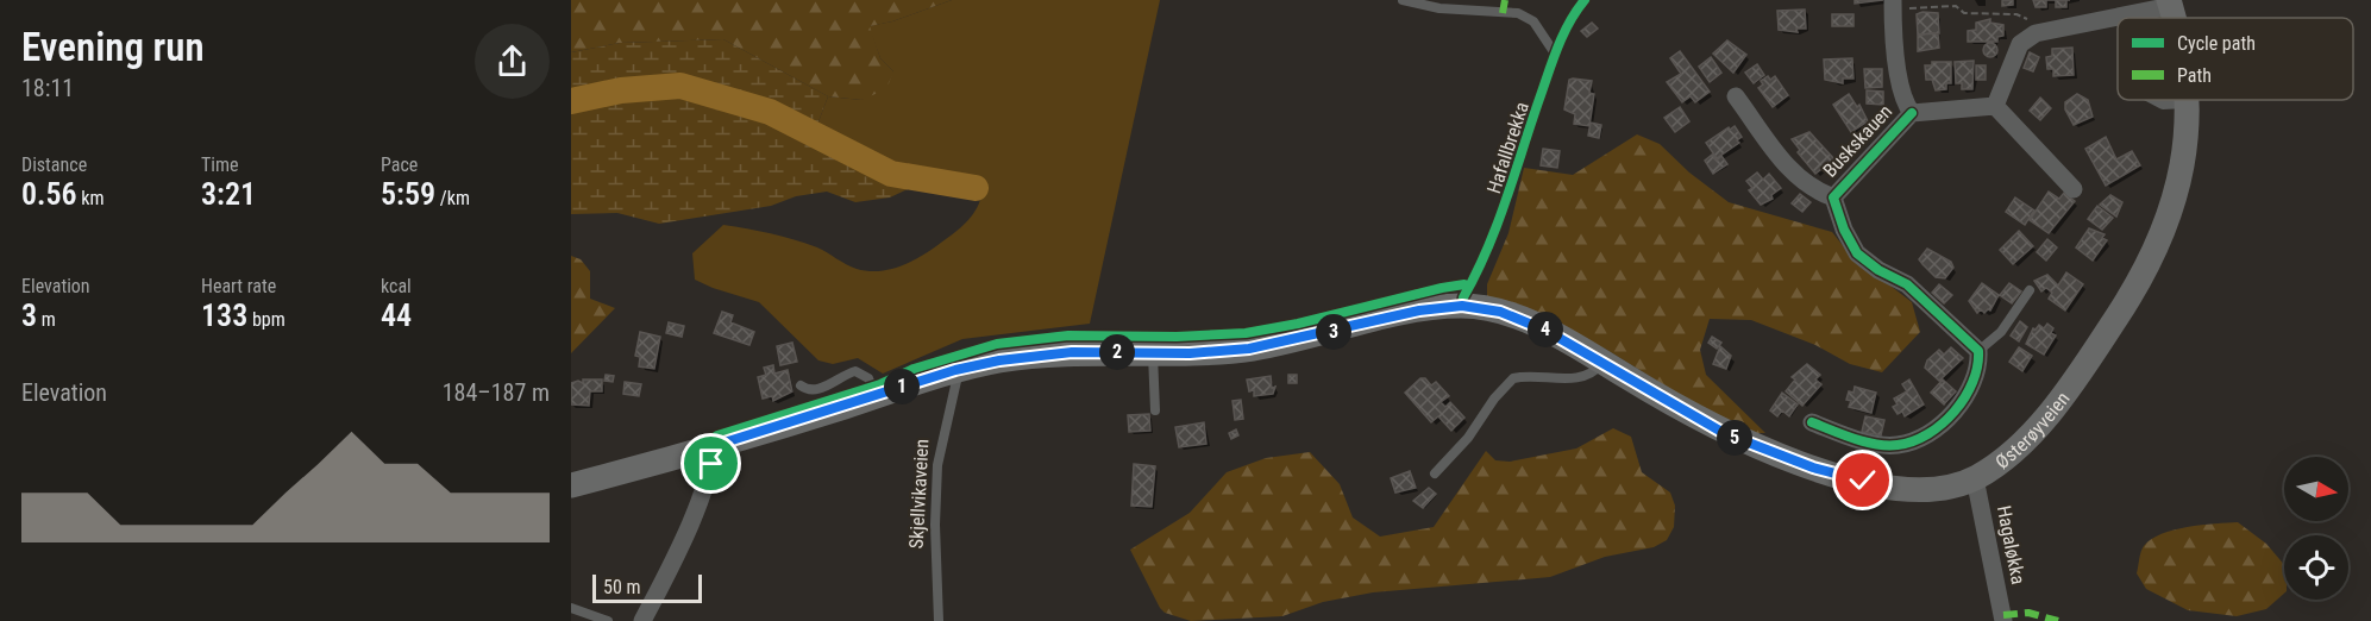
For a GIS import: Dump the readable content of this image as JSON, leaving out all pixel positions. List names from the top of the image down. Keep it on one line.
{"streets":{"main road":["Østerøyveien"],"street":["Buskskauen","Hagaløkka"],"lane":["Skjellvikaveien"],"cycle path":["Hafallbrekka"]},"crossings":[["Østerøyveien","Skjellvikaveien"],["Østerøyveien","Hagaløkka"]],"legend":["Cycle path","Path"],"scale_bar":"50 m","north":"right","page":{"heading":["Evening run","18:11"],"stats":[["Distance","0.56 km"],["Time","3:21"],["Pace","5:59 /km"],["Elevation","3 m"],["Heart rate","133 bpm"],["kcal","44"]],"pins":["4","3","2","1","5"],"chart":["Elevation","184–187 m"],"scale":"50 m"}}
